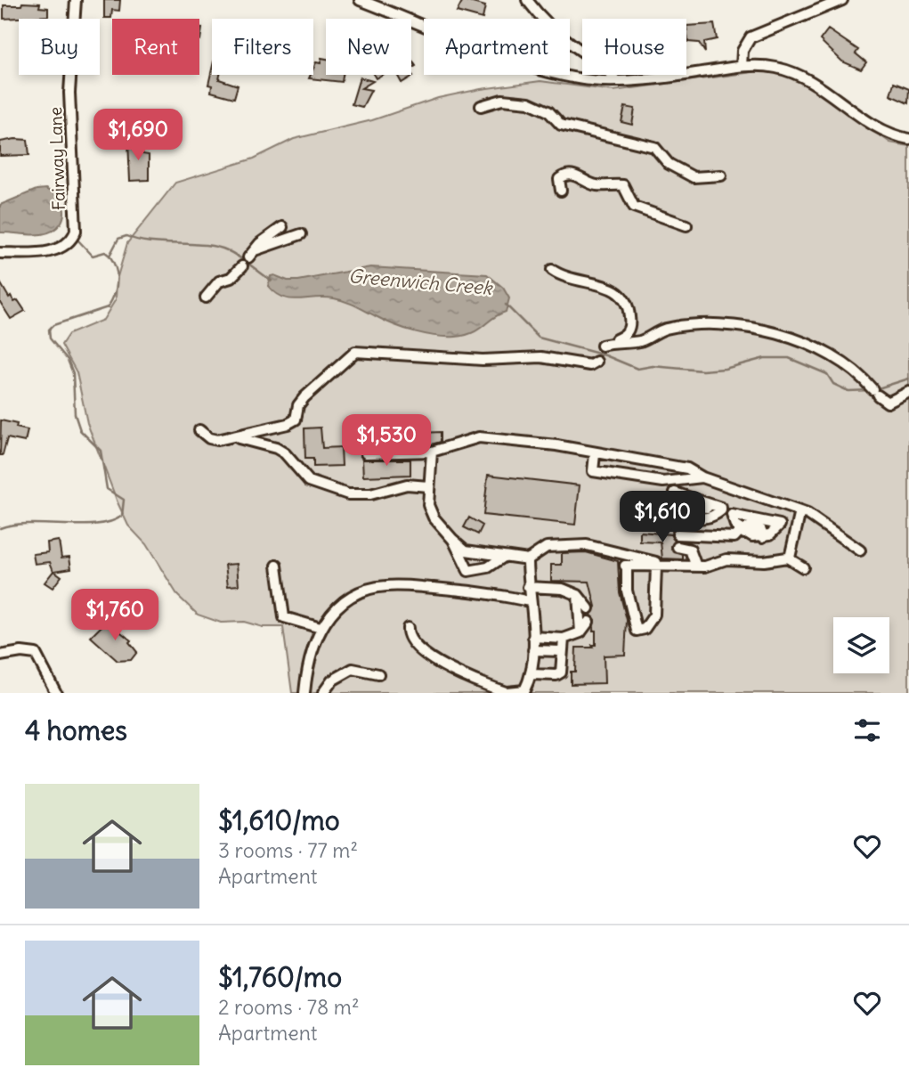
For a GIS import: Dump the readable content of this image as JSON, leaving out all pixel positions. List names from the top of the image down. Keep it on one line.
{"streets":{"street":["Fairway Lane"]},"water":["Greenwich Creek"],"page":{"chip":["Buy","Rent","Filters","New","Apartment","House"],"price":["$1,690","$1,530","$1,610","$1,760"],"heading":"4 homes","list":[{"name":"$1,610/mo","note":"3 rooms · 77 m² · Apartment"},{"name":"$1,760/mo","note":"2 rooms · 78 m² · Apartment"}]}}
